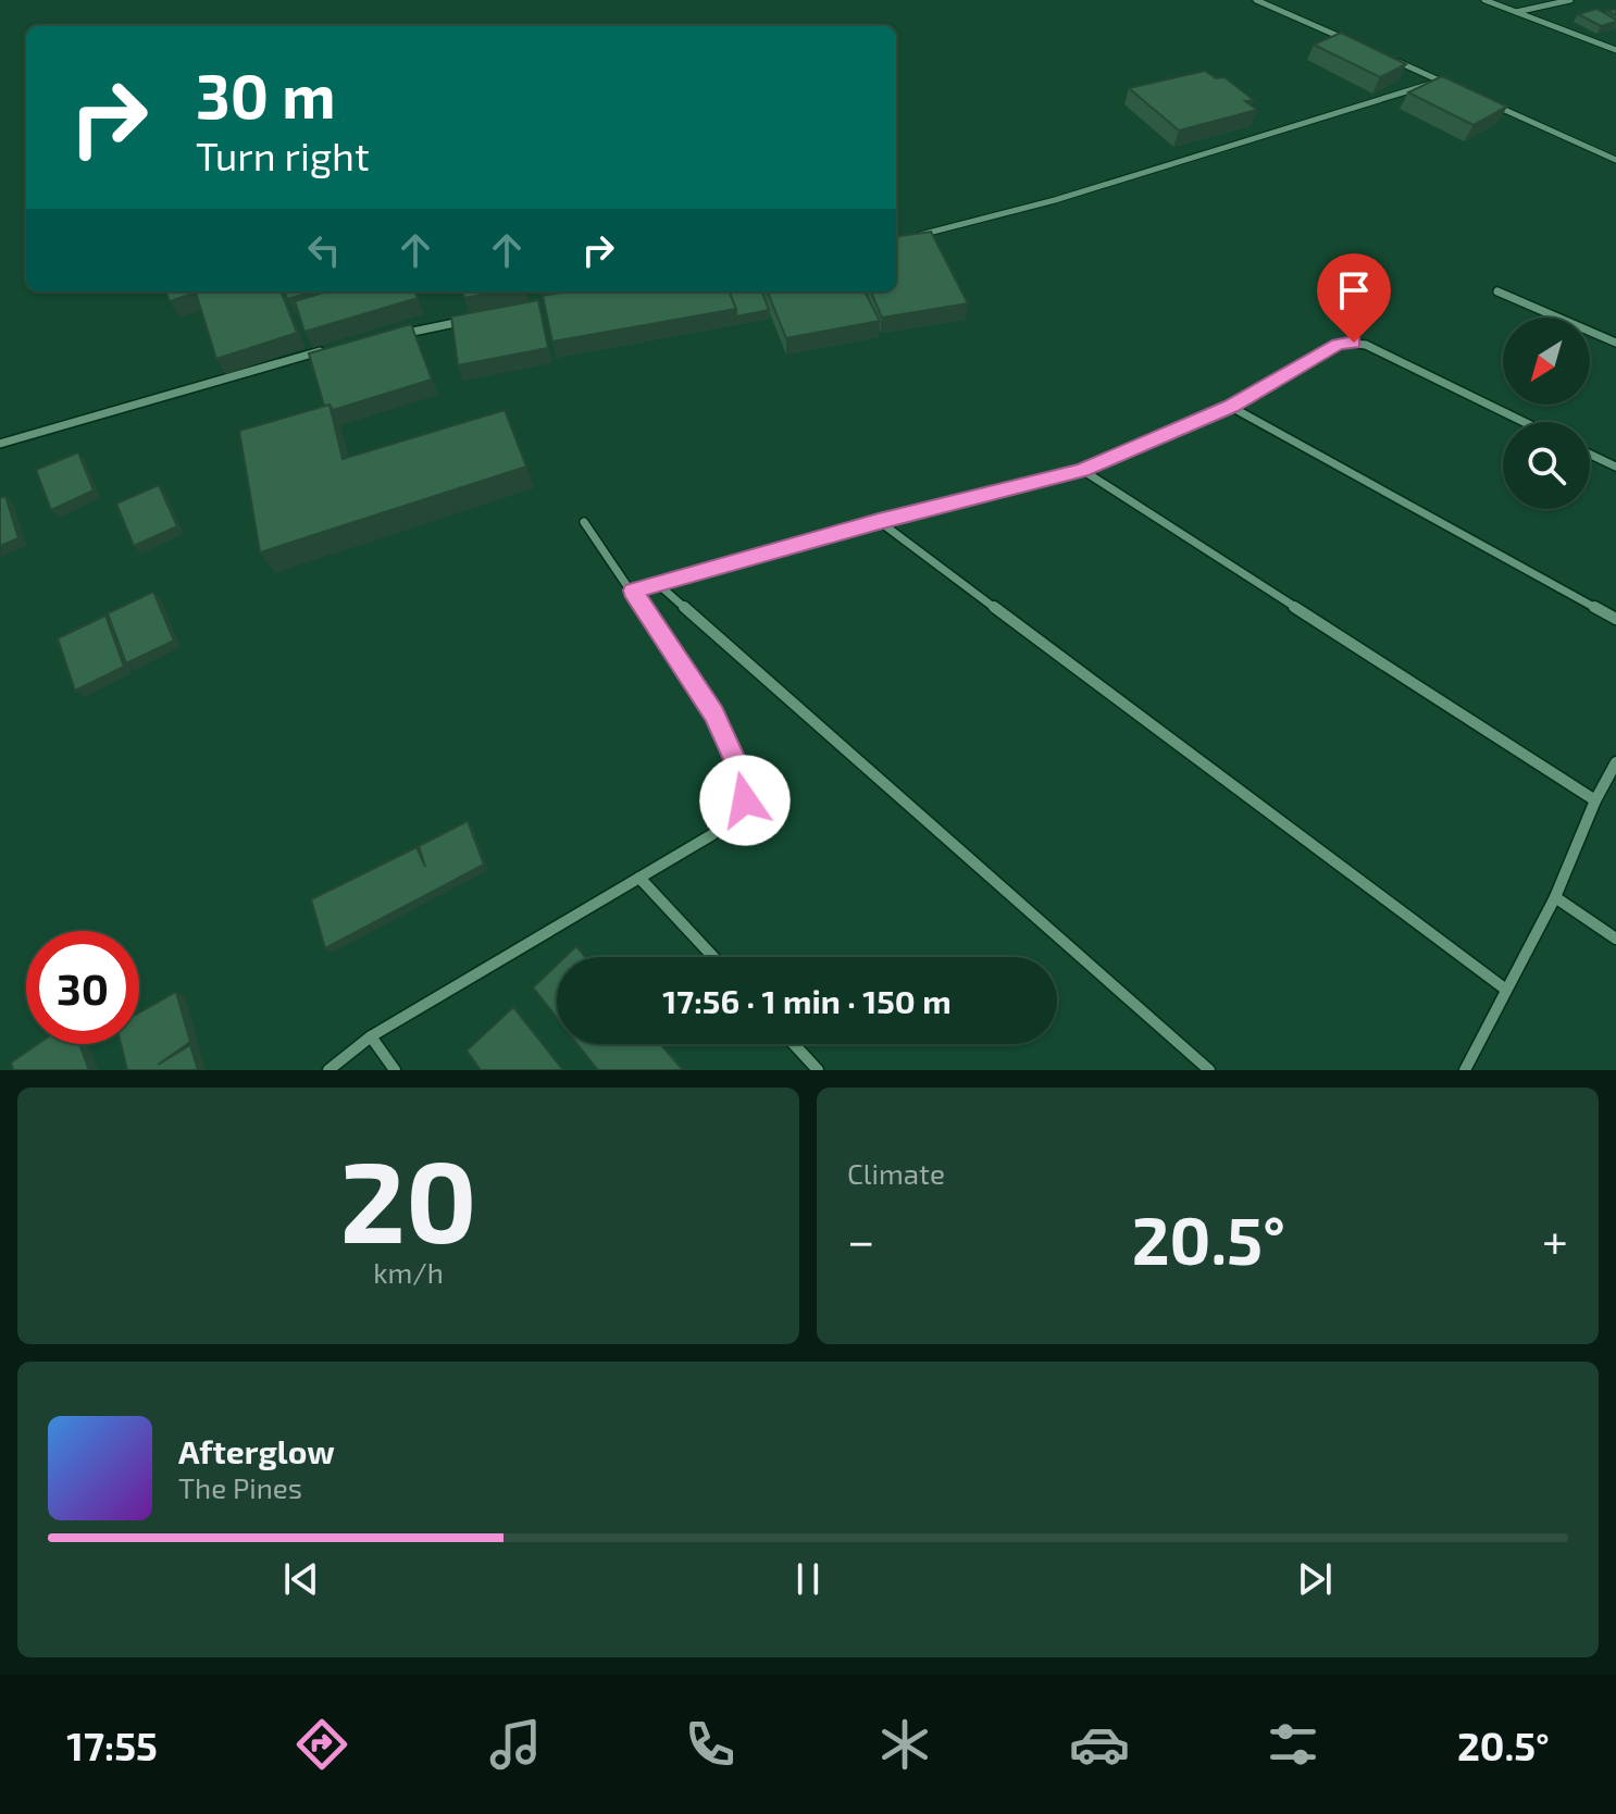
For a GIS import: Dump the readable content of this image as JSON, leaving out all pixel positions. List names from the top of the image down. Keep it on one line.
{"north":"bottom left","page":{"turn":["30 m","Turn right"],"limit":"30","trip":"17:56 · 1 min · 150 m","tile":[["20","km/h"],"Climate"],"heat":["−","20.5°","+"],"song":["Afterglow","The Pines"],"tabs":["17:55","20.5°"]}}
